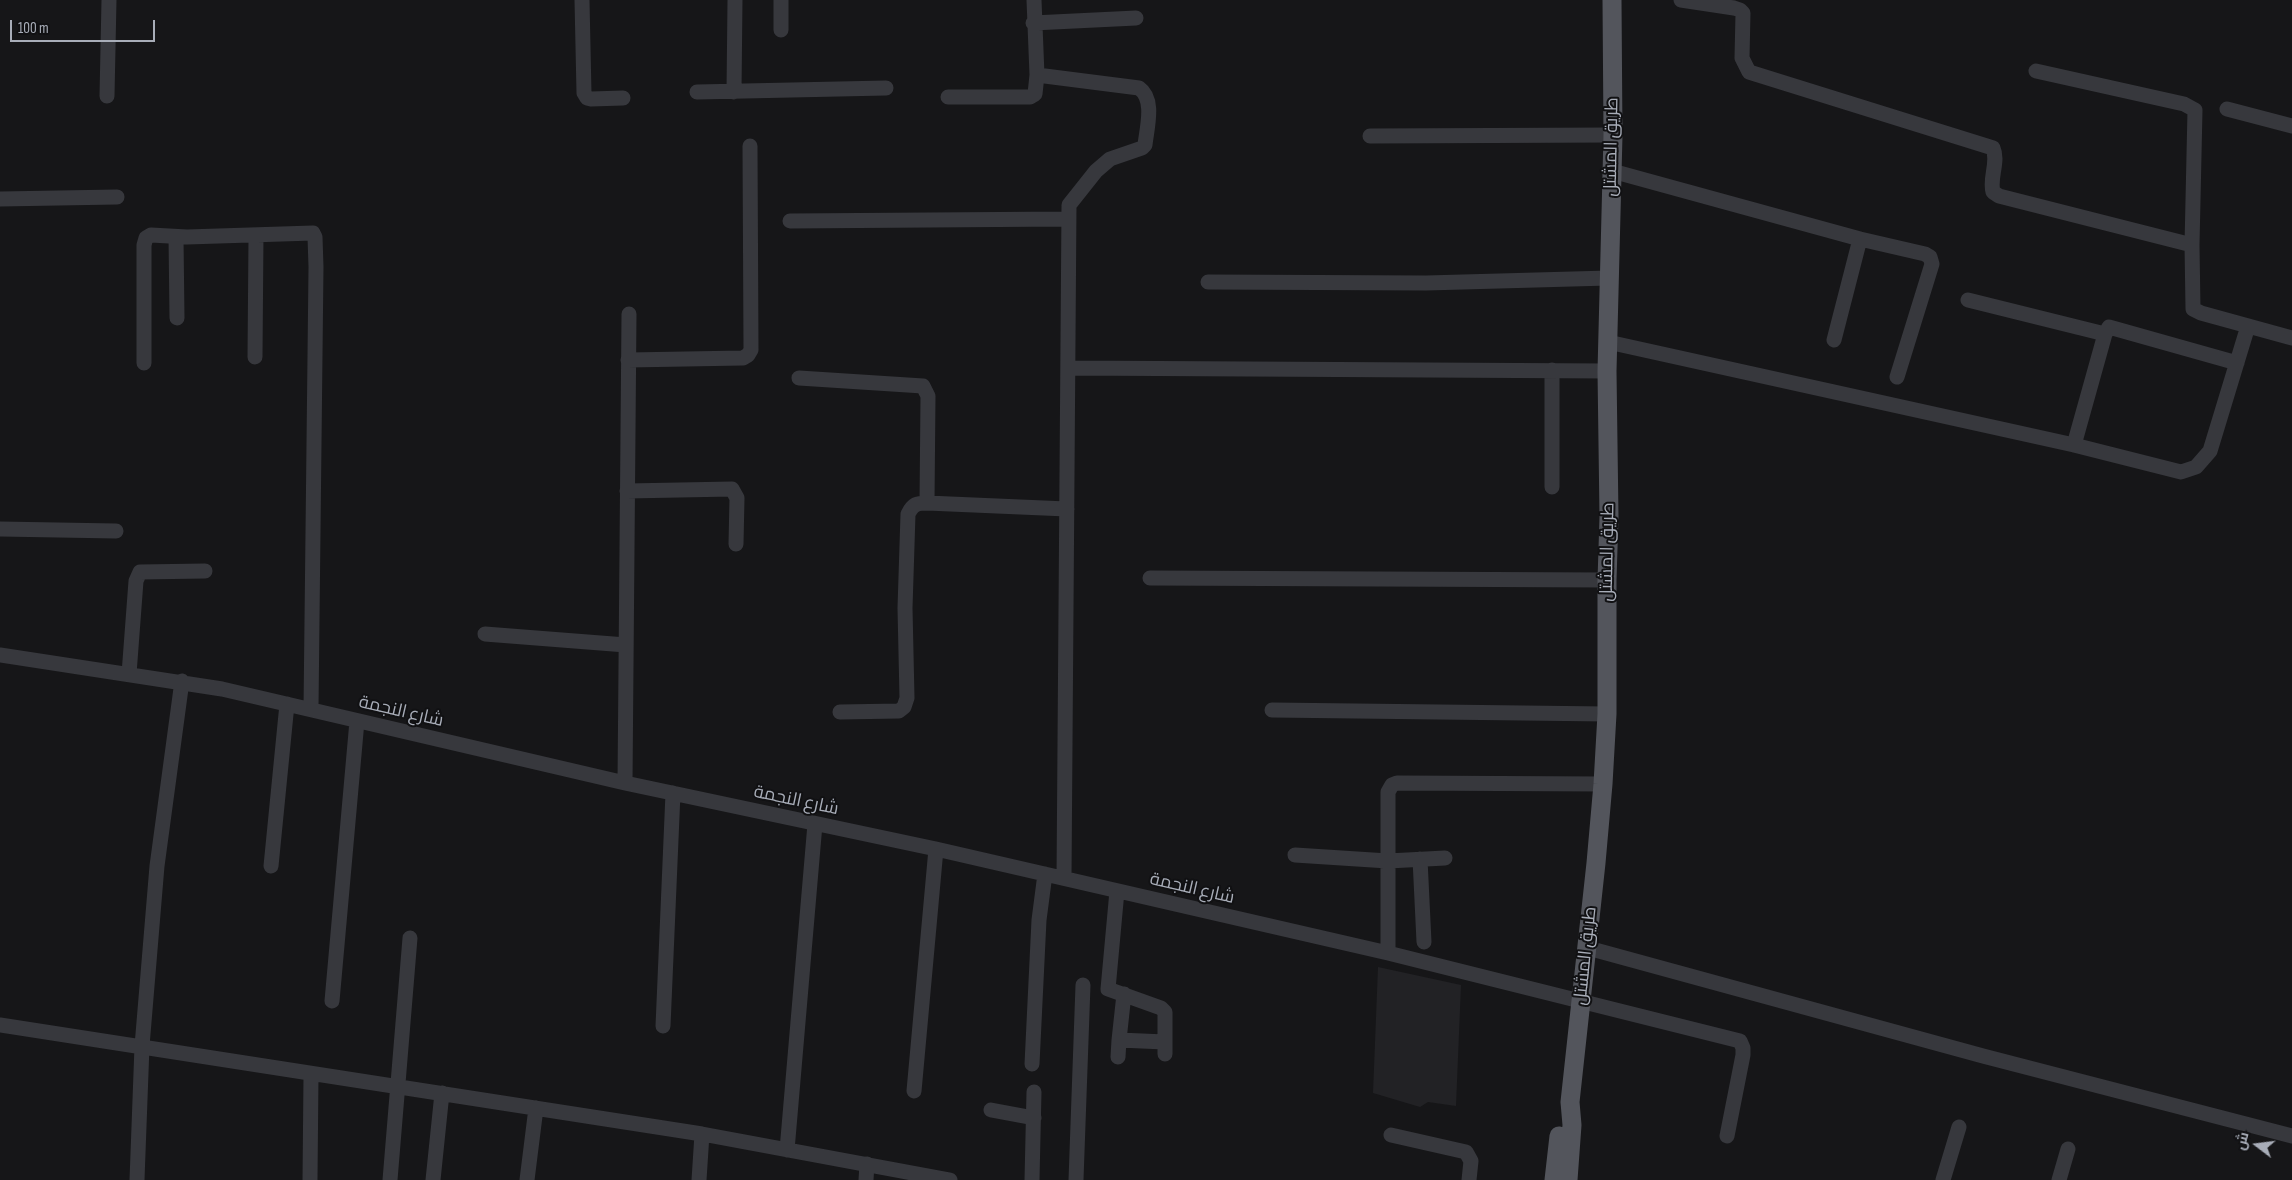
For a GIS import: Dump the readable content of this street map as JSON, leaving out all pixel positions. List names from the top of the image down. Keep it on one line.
{"streets":{"main road":["طريق المشتل"],"street":["شارع النجمة"]},"crossings":[["طريق المشتل","شارع النجمة"]],"scale_bar":"100 m","north":"left"}
